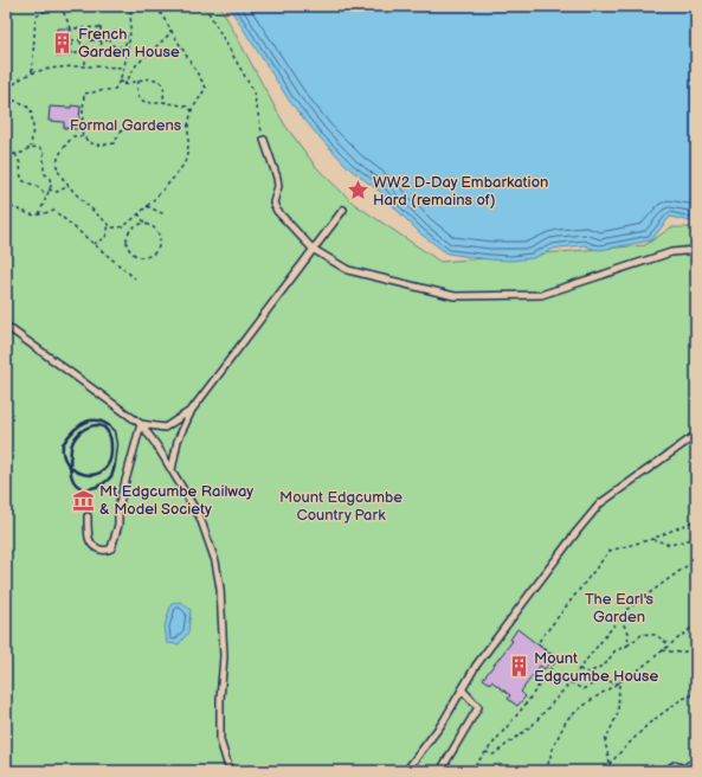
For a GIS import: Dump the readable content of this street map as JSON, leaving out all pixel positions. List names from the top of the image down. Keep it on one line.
{"parks":["Formal Gardens","Mount Edgcumbe Country Park","The Earl's Garden"],"places":{"building":["French Garden House","Mount Edgcumbe House"],"place":["WW2 D-Day Embarkation Hard (remains of)"],"museum":["Mt Edgcumbe Railway & Model Society"]}}
